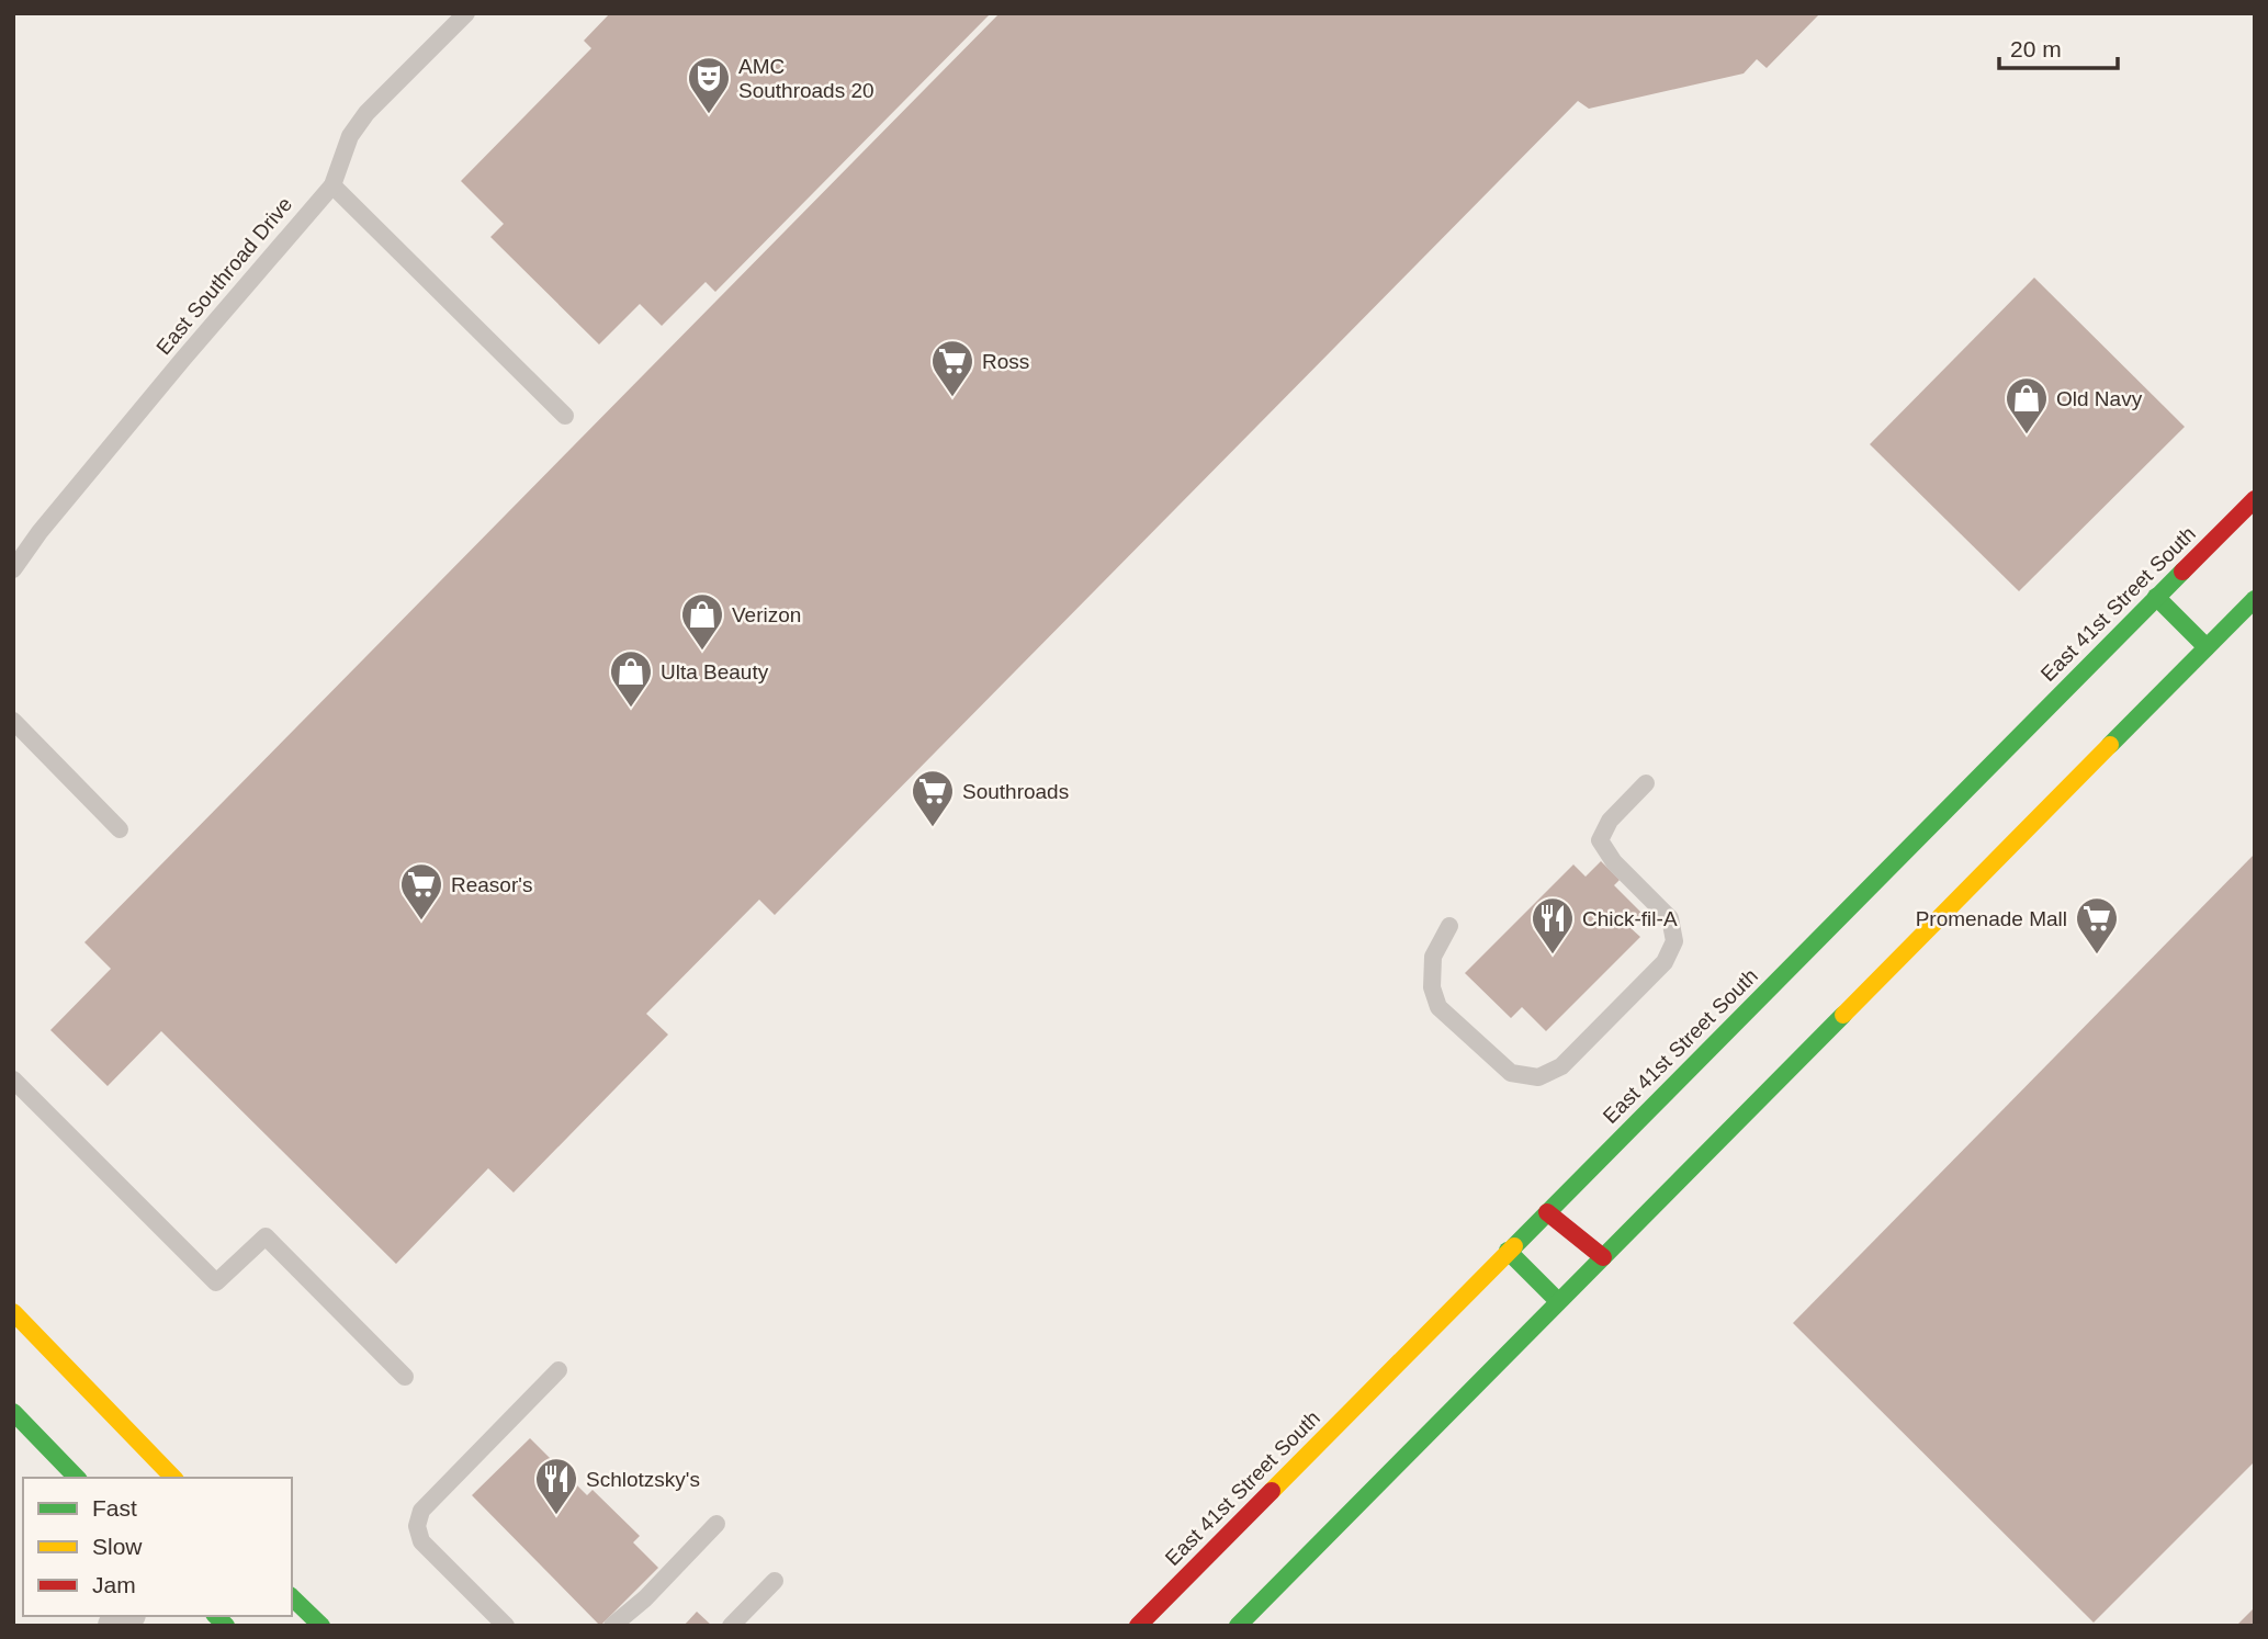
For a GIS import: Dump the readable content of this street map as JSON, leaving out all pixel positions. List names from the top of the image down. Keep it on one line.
{"streets":{"main road":["East 41st Street South"],"lane":["East Southroad Drive"]},"places":{"theatre":["AMC Southroads 20"],"supermarket":["Ross","Southroads","Reasor's","Promenade Mall"],"shop":["Old Navy","Verizon","Ulta Beauty"],"restaurant":["Chick-fil-A","Schlotzsky's"]},"legend":["Fast","Slow","Jam"],"scale_bar":"20 m"}
